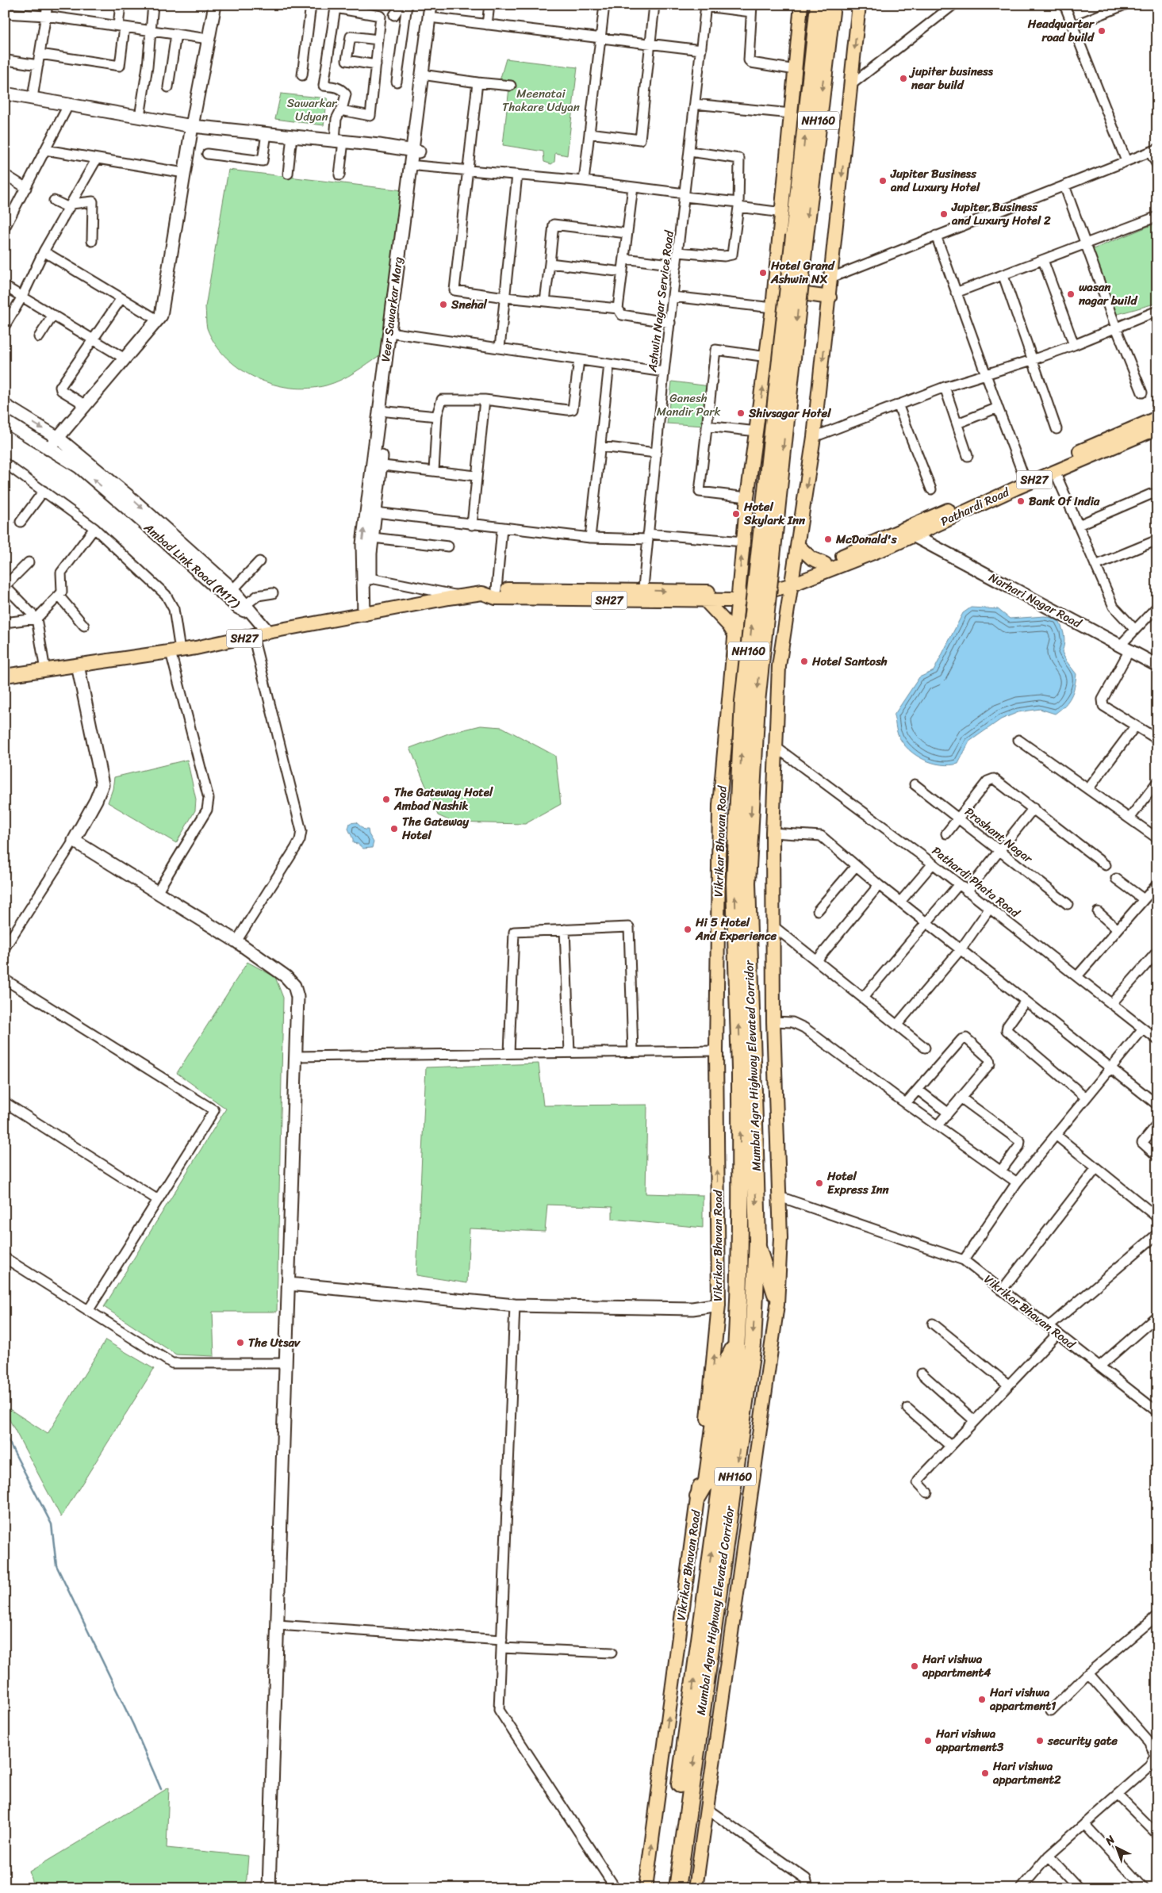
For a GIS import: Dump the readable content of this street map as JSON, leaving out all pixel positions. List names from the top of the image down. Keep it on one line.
{"streets":{"highway":["NH160","Mumbai Agra Highway Elevated Corridor"],"main road":["SH27","Vikrikar Bhavan Road"],"street":["Ashwin Nagar Service Road","Veer Sawarkar Marg","Ambad Link Road (M17)","Narhari Nagar Road","Prashant Nagar","Pathardi Phata Road"]},"crossings":[["Ashwin Nagar Service Road","SH27"],["Veer Sawarkar Marg","SH27"],["SH27","Narhari Nagar Road"],["SH27","Vikrikar Bhavan Road"]],"parks":["Meenatai Thakare Udyan","Sawarkar Udyan","Ganesh Mandir Park"],"places":["Headquarter road build","jupiter business near build","Jupiter Business and Luxury Hotel","Jupiter Business and Luxury Hotel 2","Hotel Grand Ashwin NX","wasan nagar build","Snehal","Shivsagar Hotel","Bank Of India","Hotel Skylark Inn","McDonald's","Hotel Santosh","The Gateway Hotel Ambad Nashik","The Gateway Hotel","Hi 5 Hotel And Experience","Hotel Express Inn","The Utsav","Hari vishwa appartment4","Hari vishwa appartment1","Hari vishwa appartment3","security gate","Hari vishwa appartment2"],"north":"top left"}
